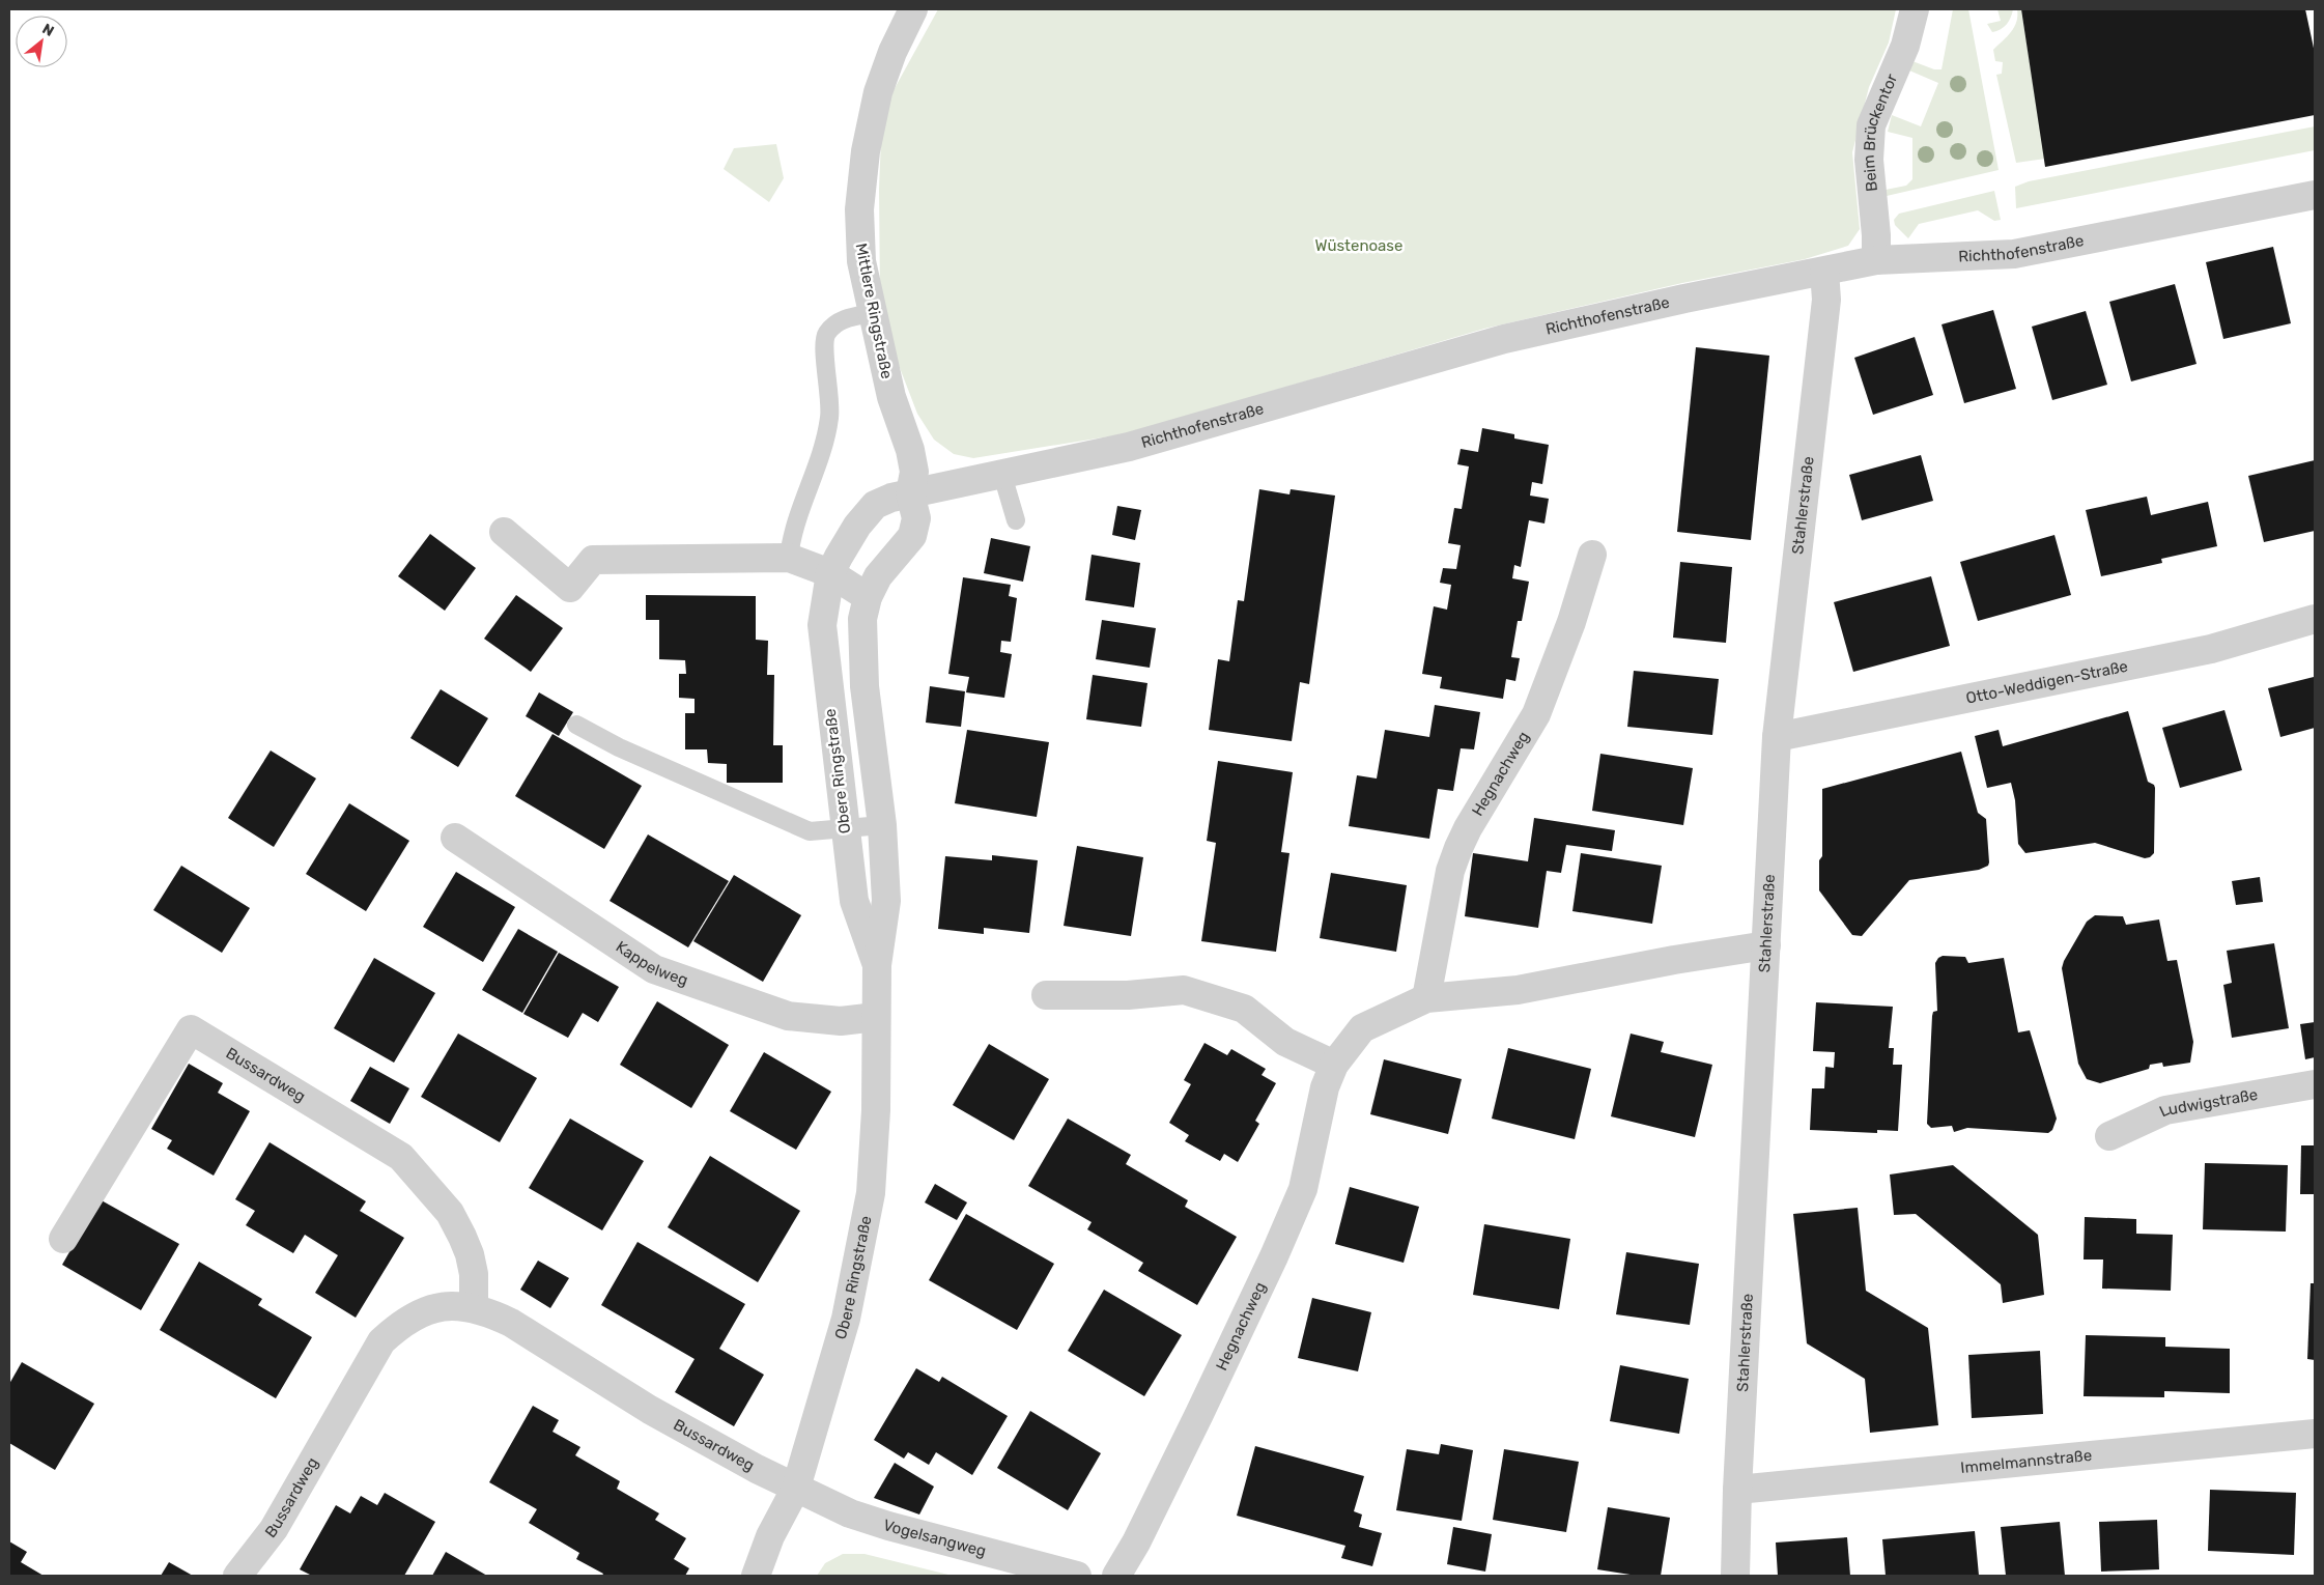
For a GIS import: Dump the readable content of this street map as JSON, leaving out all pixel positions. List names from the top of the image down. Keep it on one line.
{"streets":{"street":["Beim Brückentor","Richthofenstraße","Mittlere Ringstraße","Stahlerstraße","Otto-Weddigen-Straße","Obere Ringstraße","Hegnachweg","Kappelweg","Bussardweg","Ludwigstraße","Immelmannstraße","Vogelsangweg"]},"crossings":[["Beim Brückentor","Richthofenstraße"],["Richthofenstraße","Mittlere Ringstraße"],["Richthofenstraße","Stahlerstraße"],["Richthofenstraße","Obere Ringstraße"],["Mittlere Ringstraße","Obere Ringstraße"],["Stahlerstraße","Otto-Weddigen-Straße"],["Stahlerstraße","Hegnachweg"],["Stahlerstraße","Immelmannstraße"],["Obere Ringstraße","Kappelweg"],["Obere Ringstraße","Bussardweg"],["Obere Ringstraße","Vogelsangweg"],["Bussardweg","Vogelsangweg"]],"parks":["Wüstenoase"],"north":"top right"}
